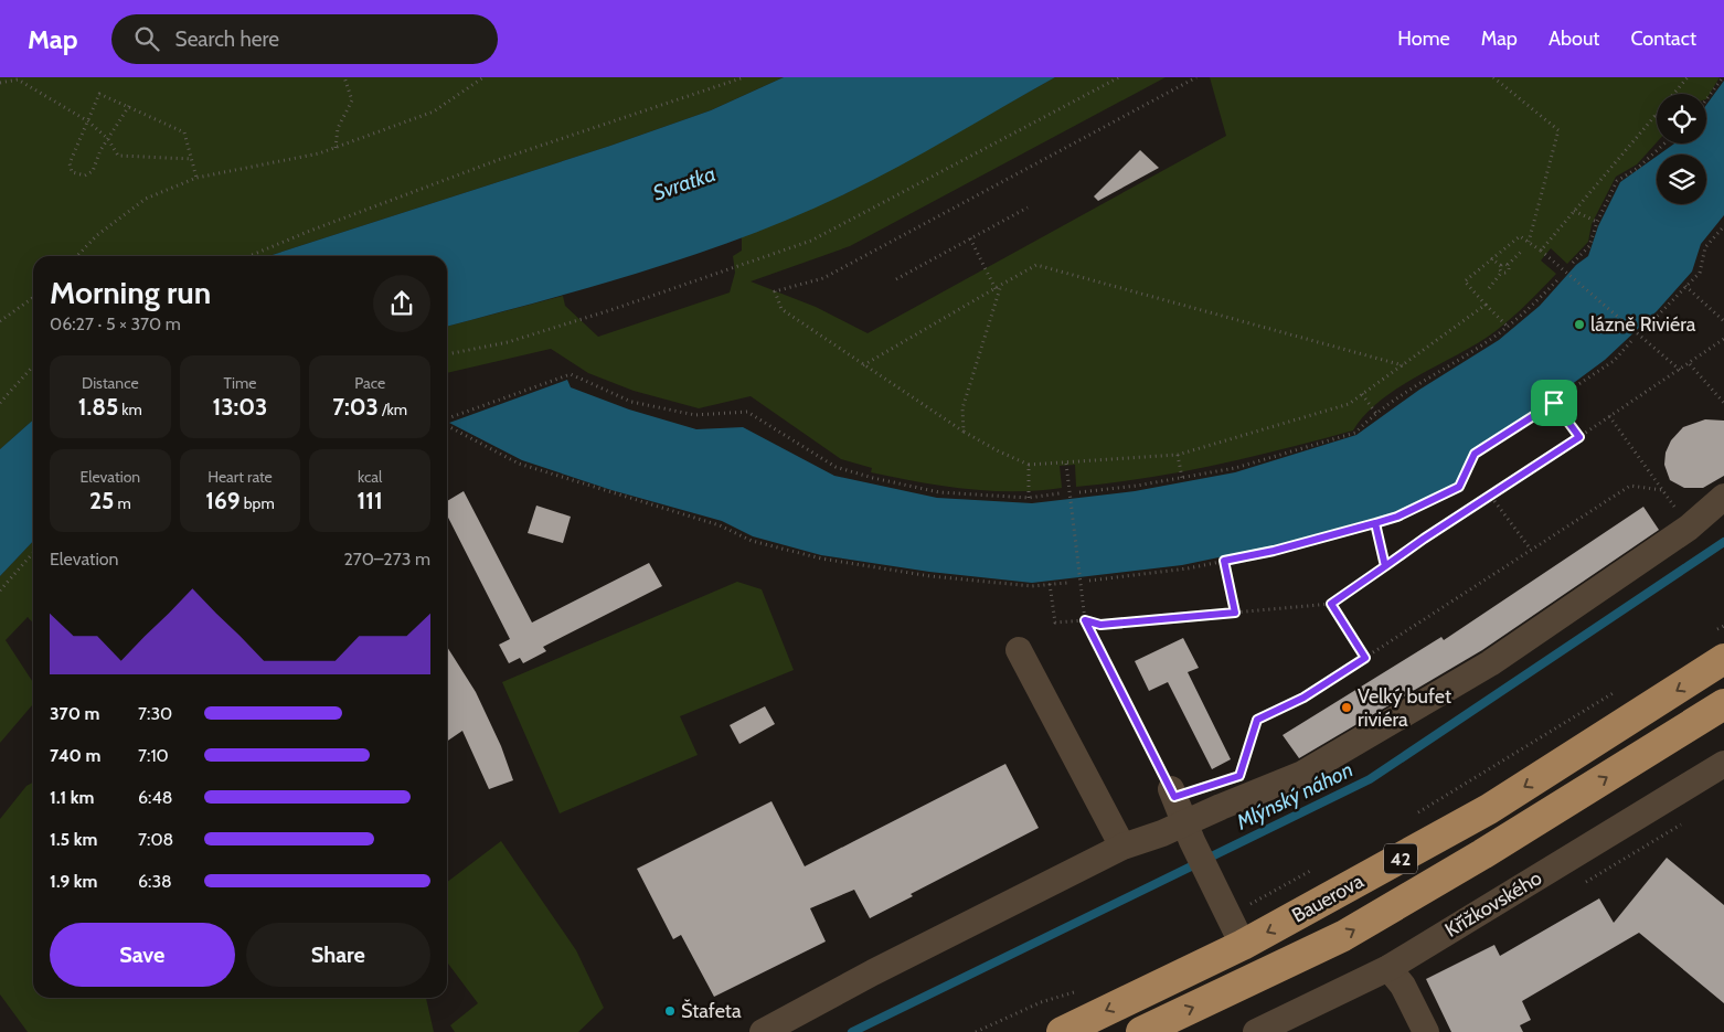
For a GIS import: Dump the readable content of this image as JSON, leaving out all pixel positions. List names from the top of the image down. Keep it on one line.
{"streets":{"highway":["42","Bauerova"],"street":["Křížkovského"]},"water":["Svratka","Mlýnský náhon"],"places":["lázně Riviéra","Velký bufet riviéra","Štafeta"],"page":{"header":"Map","search":"Search here","nav":["Home","Map","About","Contact"],"heading":["Morning run","06:27 · 5 × 370 m"],"stats":[["Distance","1.85 km"],["Time","13:03"],["Pace","7:03 /km"],["Elevation","25 m"],["Heart rate","169 bpm"],["kcal","111"]],"chart":["Elevation","270–273 m"],"list":[{"name":"370 m","note":"7:30"},{"name":"740 m","note":"7:10"},{"name":"1.1 km","note":"6:48"},{"name":"1.5 km","note":"7:08"},{"name":"1.9 km","note":"6:38"}],"buttons":["Save","Share"]}}
